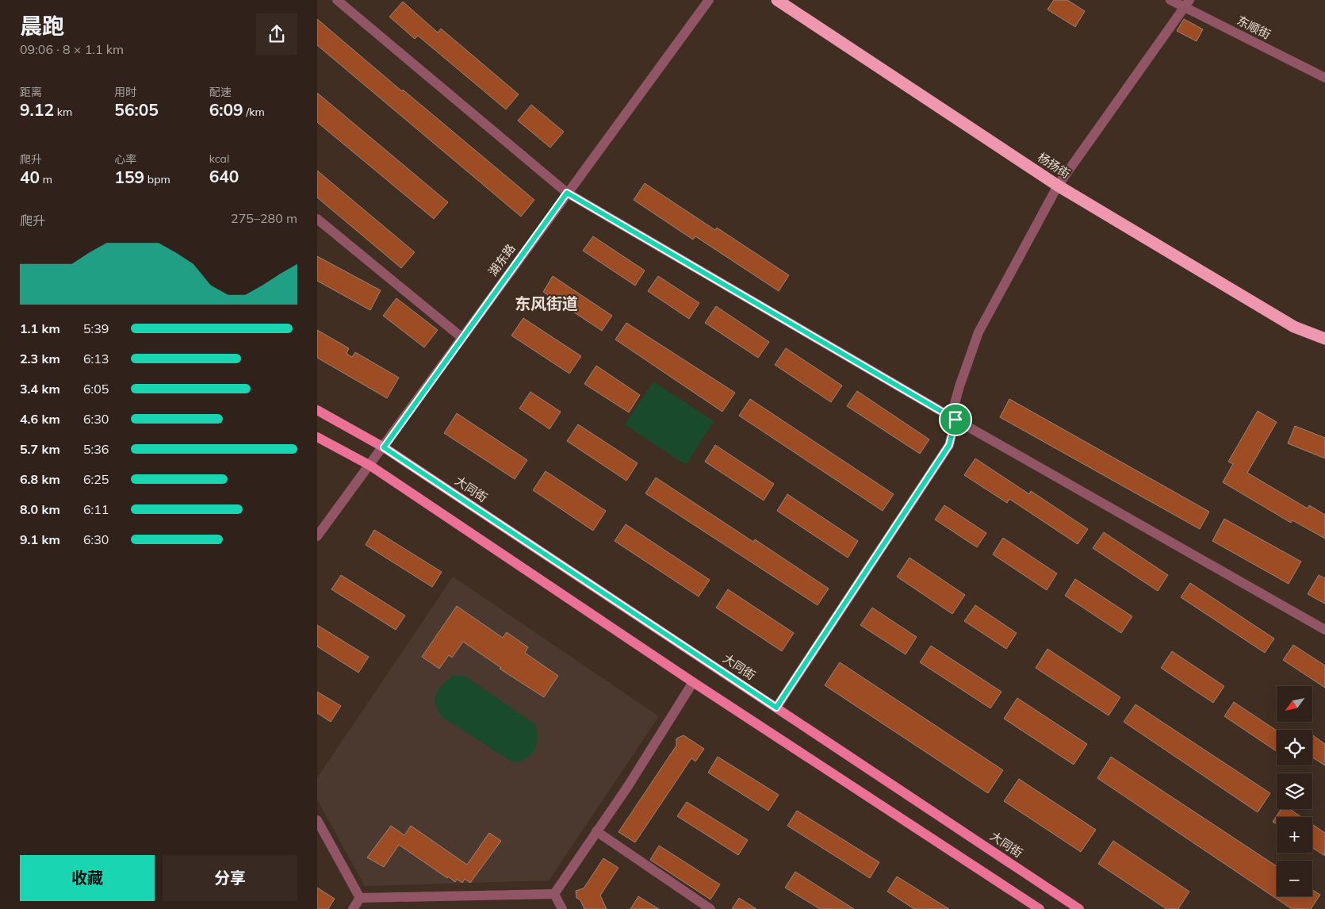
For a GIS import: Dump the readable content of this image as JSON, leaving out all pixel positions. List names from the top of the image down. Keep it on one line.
{"streets":{"highway":["杨扬街"],"main road":["大同街"],"street":["东顺街","湖东路"]},"crossings":[["湖东路","大同街"]],"districts":["东风街道"],"north":"bottom left","page":{"heading":["晨跑","09:06 · 8 × 1.1 km"],"stats":[["距离","9.12 km"],["用时","56:05"],["配速","6:09 /km"],["爬升","40 m"],["心率","159 bpm"],["kcal","640"]],"chart":["爬升","275–280 m"],"list":[{"name":"1.1 km","note":"5:39"},{"name":"2.3 km","note":"6:13"},{"name":"3.4 km","note":"6:05"},{"name":"4.6 km","note":"6:30"},{"name":"5.7 km","note":"5:36"},{"name":"6.8 km","note":"6:25"},{"name":"8.0 km","note":"6:11"},{"name":"9.1 km","note":"6:30"}],"map_buttons":["+","−"],"buttons":["收藏","分享"]}}
